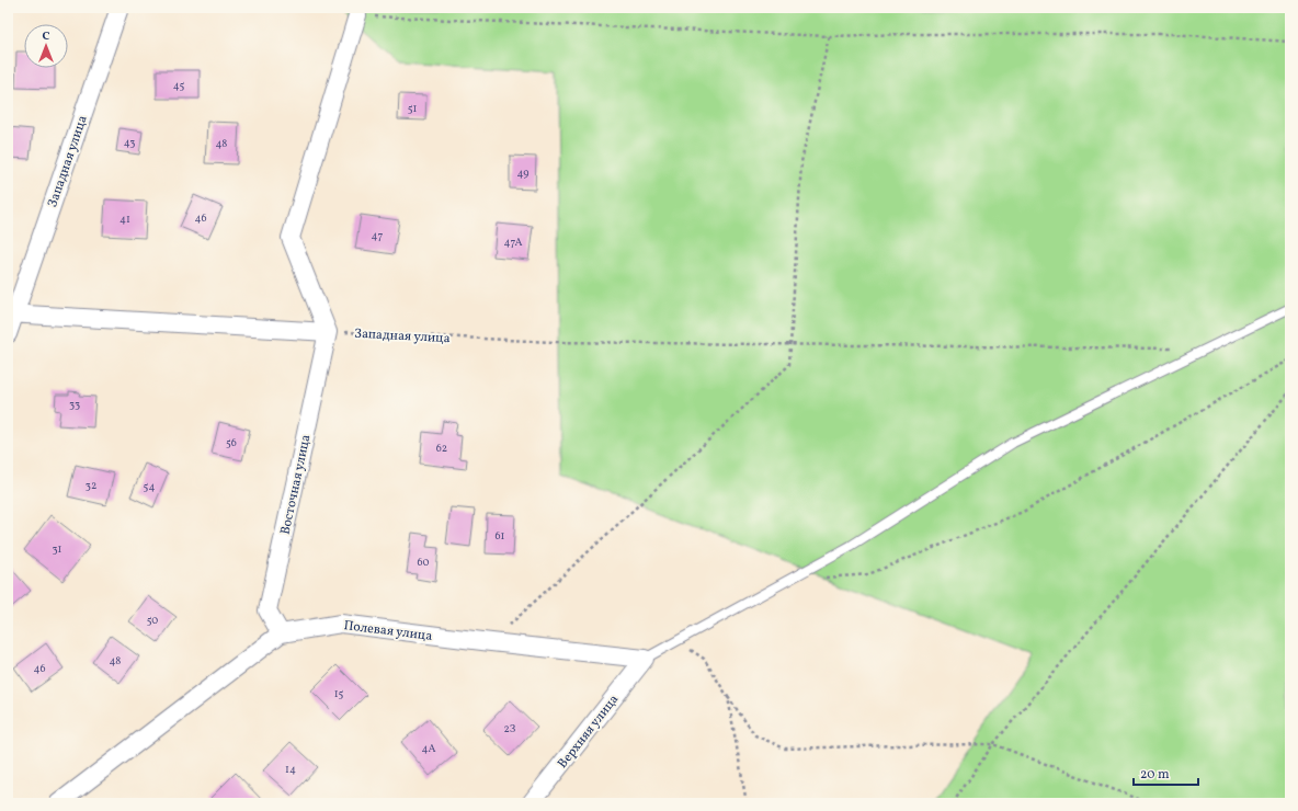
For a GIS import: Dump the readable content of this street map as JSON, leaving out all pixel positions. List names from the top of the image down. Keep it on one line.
{"streets":{"street":["Западная улица","Восточная улица","Полевая улица","Верхняя улица"]},"crossings":[["Западная улица","Восточная улица"],["Восточная улица","Полевая улица"],["Полевая улица","Верхняя улица"]],"house_numbers":["45","51","43","48","49","46","41","47","47А","33","56","62","32","54","61","31","60","50","48","46","15","2З","4А","14"],"scale_bar":"20 m","north":"top"}
